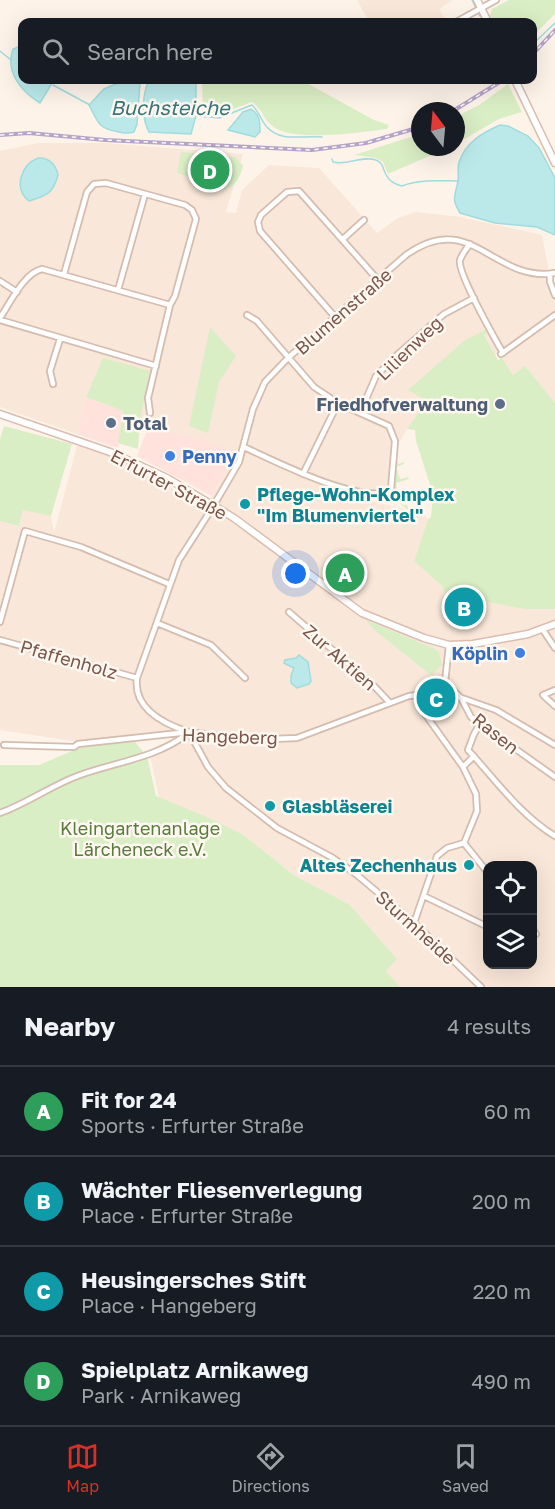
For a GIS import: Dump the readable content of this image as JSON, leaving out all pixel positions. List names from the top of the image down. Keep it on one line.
{"streets":{"main road":["Erfurter Straße"],"street":["Blumenstraße","Lilienweg","Zur Aktien","Pfaffenholz","Rasen","Hangeberg","Sturmheide"]},"crossings":[["Blumenstraße","Erfurter Straße"],["Blumenstraße","Pfaffenholz"],["Zur Aktien","Hangeberg"],["Rasen","Hangeberg"],["Hangeberg","Sturmheide"]],"water":["Buchsteiche"],"parks":["Kleingartenanlage Lärcheneck e.V."],"places":["Friedhofverwaltung","Total","Penny","Pflege-Wohn-Komplex \"Im Blumenviertel\"","Köplin","Glasbläserei","Altes Zechenhaus"],"north":"top","page":{"search":"Search here","pins":["D","A","B","C"],"heading":["Nearby","4 results"],"list":[{"mark":"A","name":"Fit for 24","note":"Sports · Erfurter Straße","value":"60 m"},{"mark":"B","name":"Wächter Fliesenverlegung","note":"Place · Erfurter Straße","value":"200 m"},{"mark":"C","name":"Heusingersches Stift","note":"Place · Hangeberg","value":"220 m"},{"mark":"D","name":"Spielplatz Arnikaweg","note":"Park · Arnikaweg","value":"490 m"}],"nav":["Map","Directions","Saved"]}}
